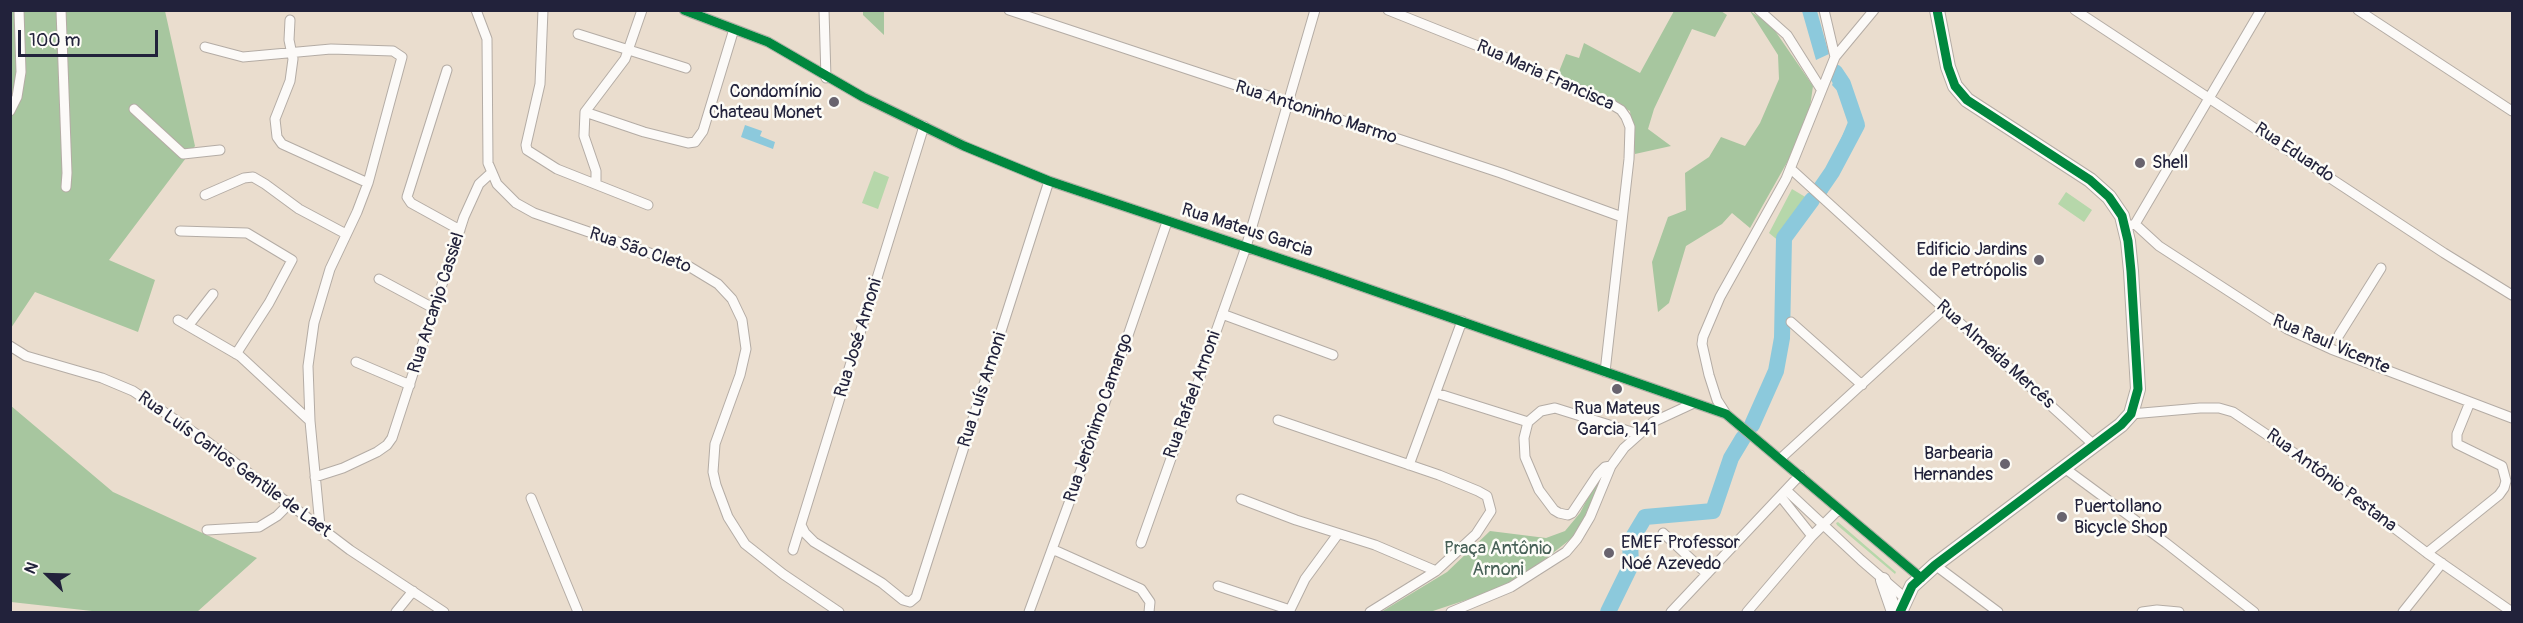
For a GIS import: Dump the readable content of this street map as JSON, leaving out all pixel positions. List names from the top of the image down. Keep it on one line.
{"streets":{"street":["Rua Maria Francisca","Rua Antoninho Marmo","Rua Eduardo","Rua Mateus Garcia","Rua São Cleto","Rua Arcanjo Cassiel","Rua José Arnoni","Rua Raul Vicente","Rua Almeida Mercês","Rua Luís Arnoni","Rua Rafael Arnoni","Rua Jerônimo Camargo","Rua Luís Carlos Gentile de Laet","Rua Antônio Pestana"]},"crossings":[["Rua Maria Francisca","Rua Antoninho Marmo"],["Rua Maria Francisca","Rua Mateus Garcia"],["Rua Antoninho Marmo","Rua Rafael Arnoni"],["Rua Mateus Garcia","Rua José Arnoni"],["Rua Mateus Garcia","Rua Luís Arnoni"],["Rua Mateus Garcia","Rua Rafael Arnoni"],["Rua Mateus Garcia","Rua Jerônimo Camargo"],["Rua São Cleto","Rua Arcanjo Cassiel"],["Rua José Arnoni","Rua Luís Arnoni"]],"parks":["Praça Antônio Arnoni"],"places":["Condomínio Chateau Monet","Shell","Edificio Jardins de Petrópolis","Rua Mateus Garcia, 141","Barbearia Hernandes","Puertollano Bicycle Shop","EMEF Professor Noé Azevedo"],"scale_bar":"100 m","north":"top left"}
